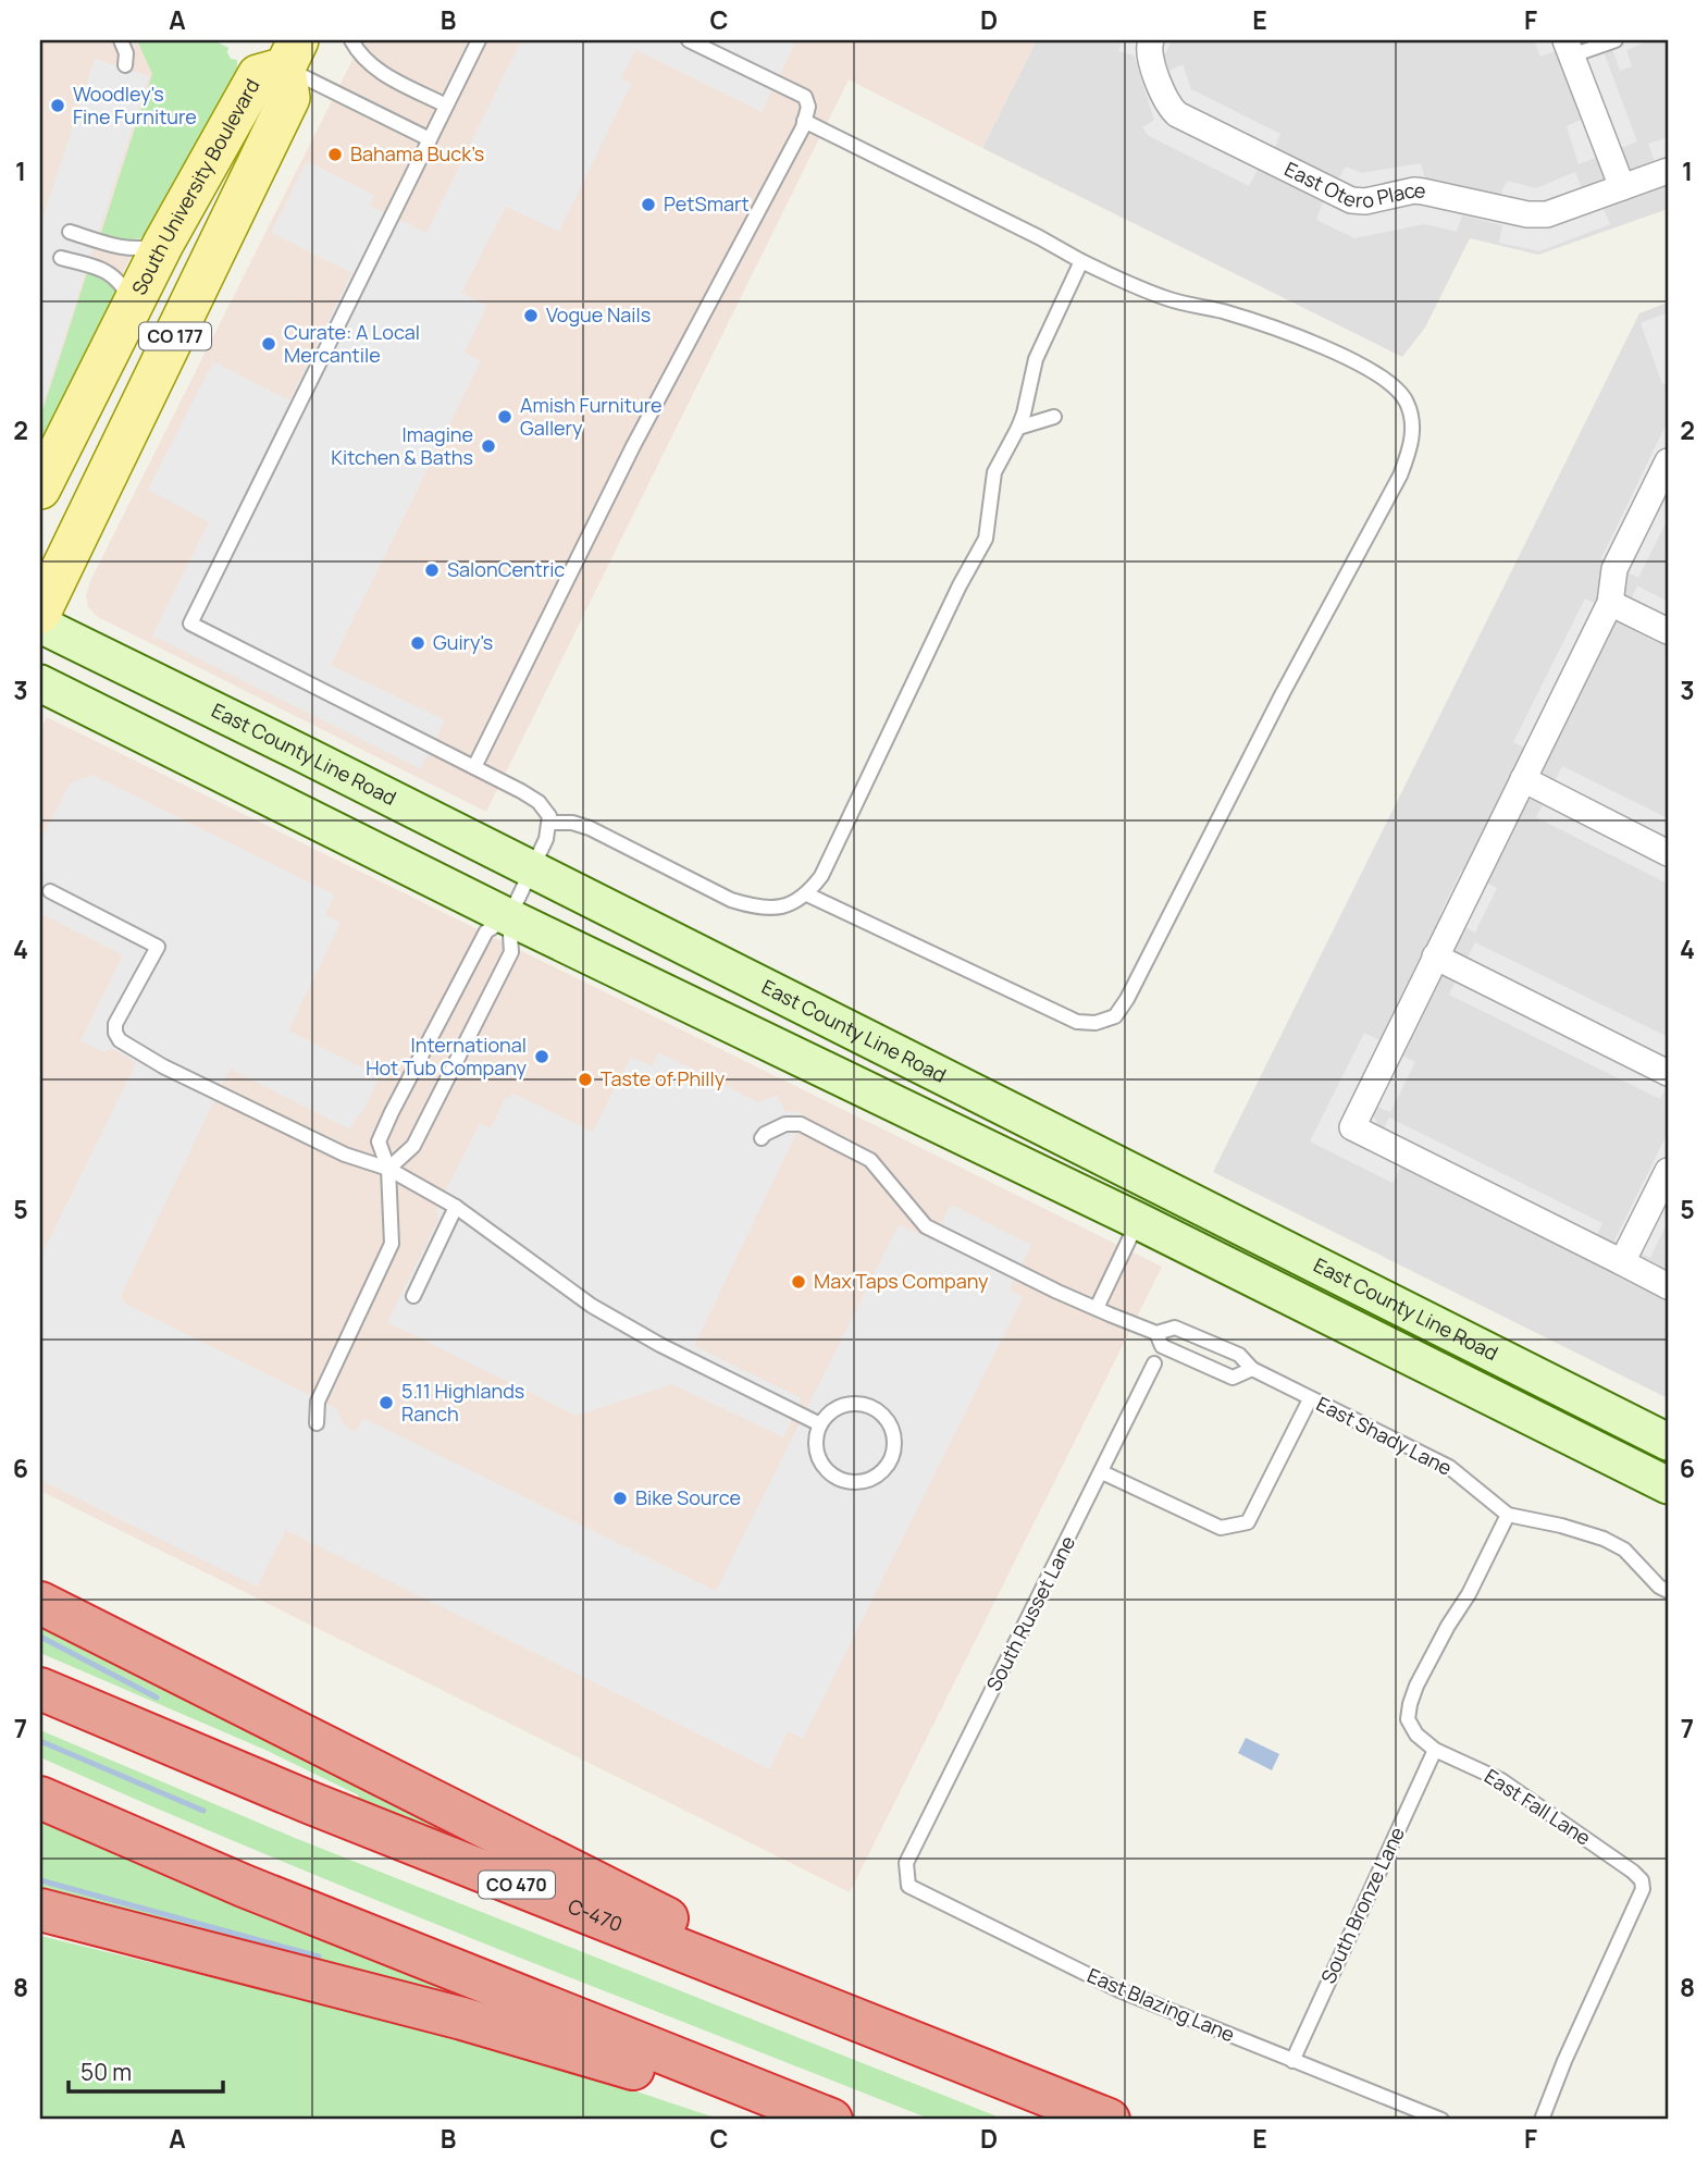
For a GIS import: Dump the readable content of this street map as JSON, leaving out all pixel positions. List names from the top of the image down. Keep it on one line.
{"streets":{"highway":["CO 470","C-470"],"main road":["South University Boulevard","CO 177","East County Line Road"],"street":["East Otero Place"],"lane":["East Shady Lane","South Russet Lane","East Fall Lane","South Bronze Lane","East Blazing Lane"]},"crossings":[["East Shady Lane","East Fall Lane"],["South Russet Lane","East Blazing Lane"],["East Fall Lane","South Bronze Lane"],["South Bronze Lane","East Blazing Lane"]],"places":["Woodley's Fine Furniture","Bahama Buck’s","PetSmart","Vogue Nails","Curate: A Local Mercantile","Amish Furniture Gallery","Imagine Kitchen & Baths","SalonCentric","Guiry's","International Hot Tub Company","Taste of Philly","Max Taps Company","5.11 Highlands Ranch","Bike Source"],"scale_bar":"50 m","grid":{"columns":["A","B","C","D","E","F"],"rows":["1","2","3","4","5","6","7","8"]}}
